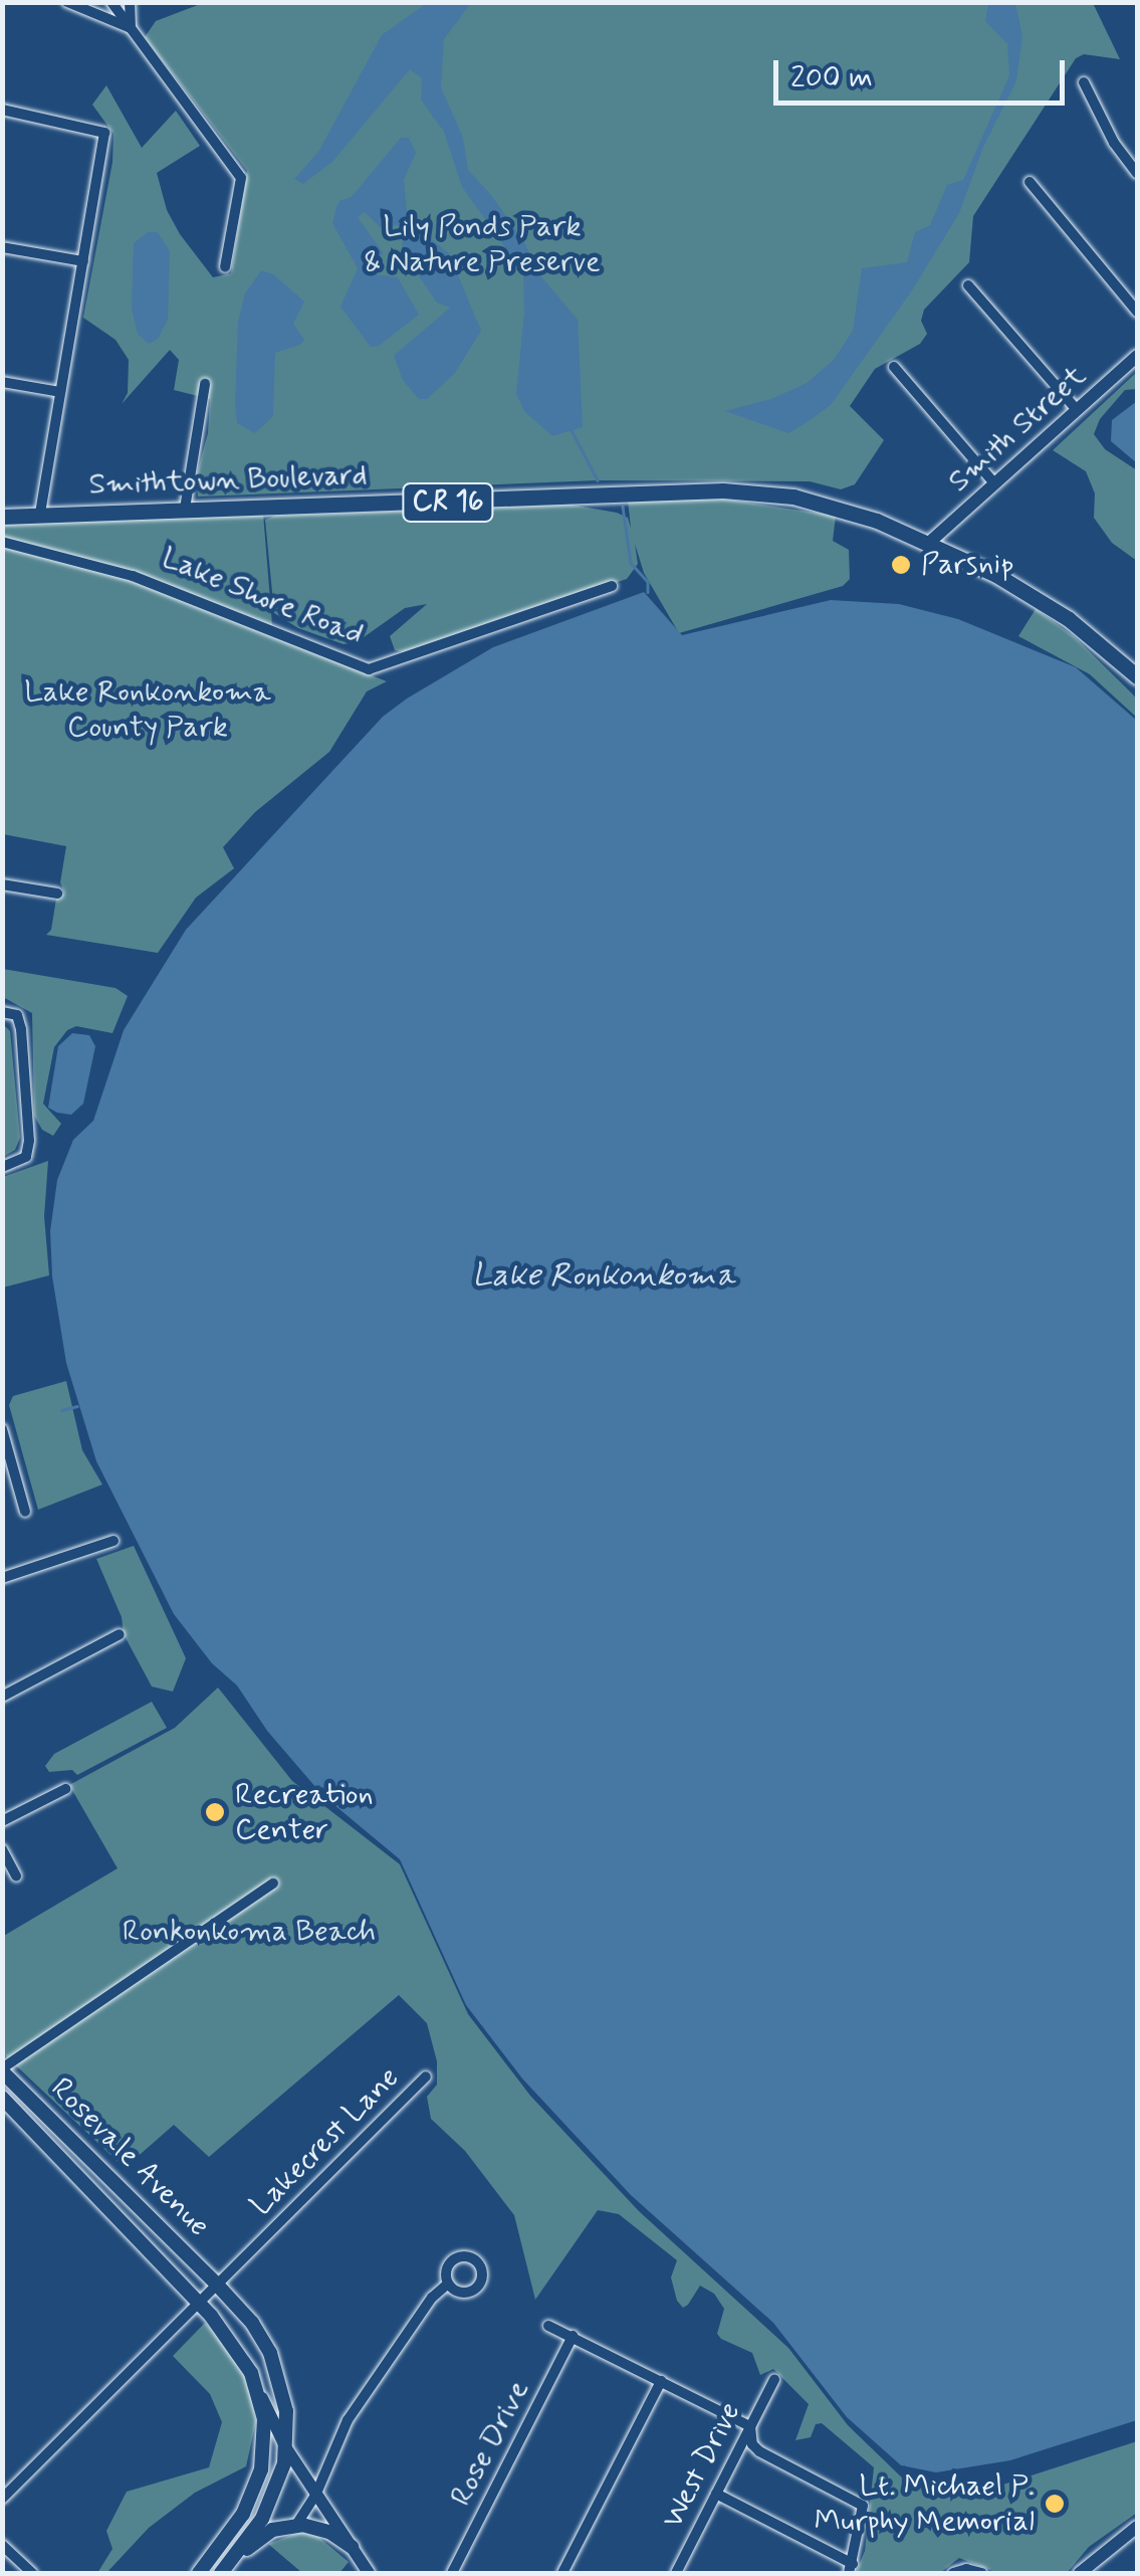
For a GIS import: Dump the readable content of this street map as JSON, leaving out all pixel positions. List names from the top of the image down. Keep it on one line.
{"streets":{"main road":["Smithtown Boulevard","CR 16","Rosevale Avenue"],"street":["Smith Street","Lake Shore Road","Lakecrest Lane","Rose Drive","West Drive"]},"crossings":[["Smith Street","Smithtown Boulevard"],["Lakecrest Lane","Rosevale Avenue"]],"water":["Lake Ronkonkoma"],"parks":["Lily Ponds Park & Nature Preserve","Lake Ronkonkoma County Park","Ronkonkoma Beach"],"places":["Parsnip","Recreation Center","Lt. Michael P. Murphy Memorial"],"scale_bar":"200 m"}
